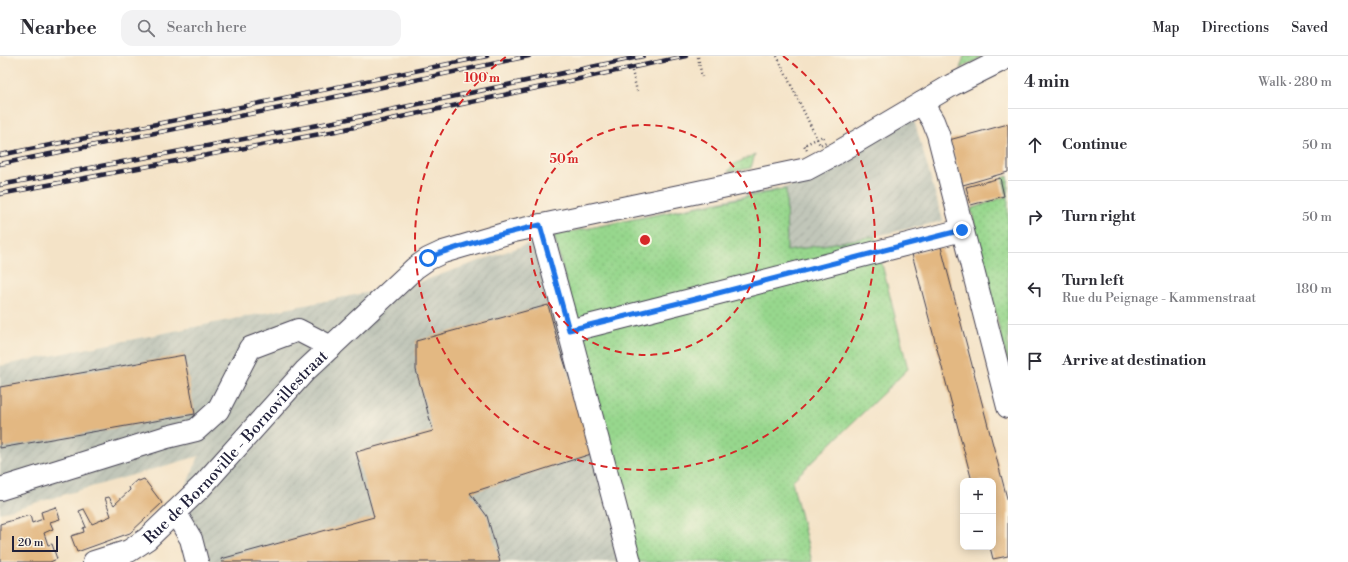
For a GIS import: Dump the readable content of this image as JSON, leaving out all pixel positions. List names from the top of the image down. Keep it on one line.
{"streets":{"street":["Rue de Bornoville - Bornovillestraat"]},"scale_bar":"20 m","page":{"header":"Nearbee","search":"Search here","nav":["Map","Directions","Saved"],"heading":["4 min","Walk · 280 m"],"list":[["Continue","50 m"],["Turn right","50 m"],["Turn left","Rue du Peignage - Kammenstraat","180 m"],"Arrive at destination"],"map_buttons":["+","−"],"scale":"20 m"},"rings":["100 m","50 m"]}
